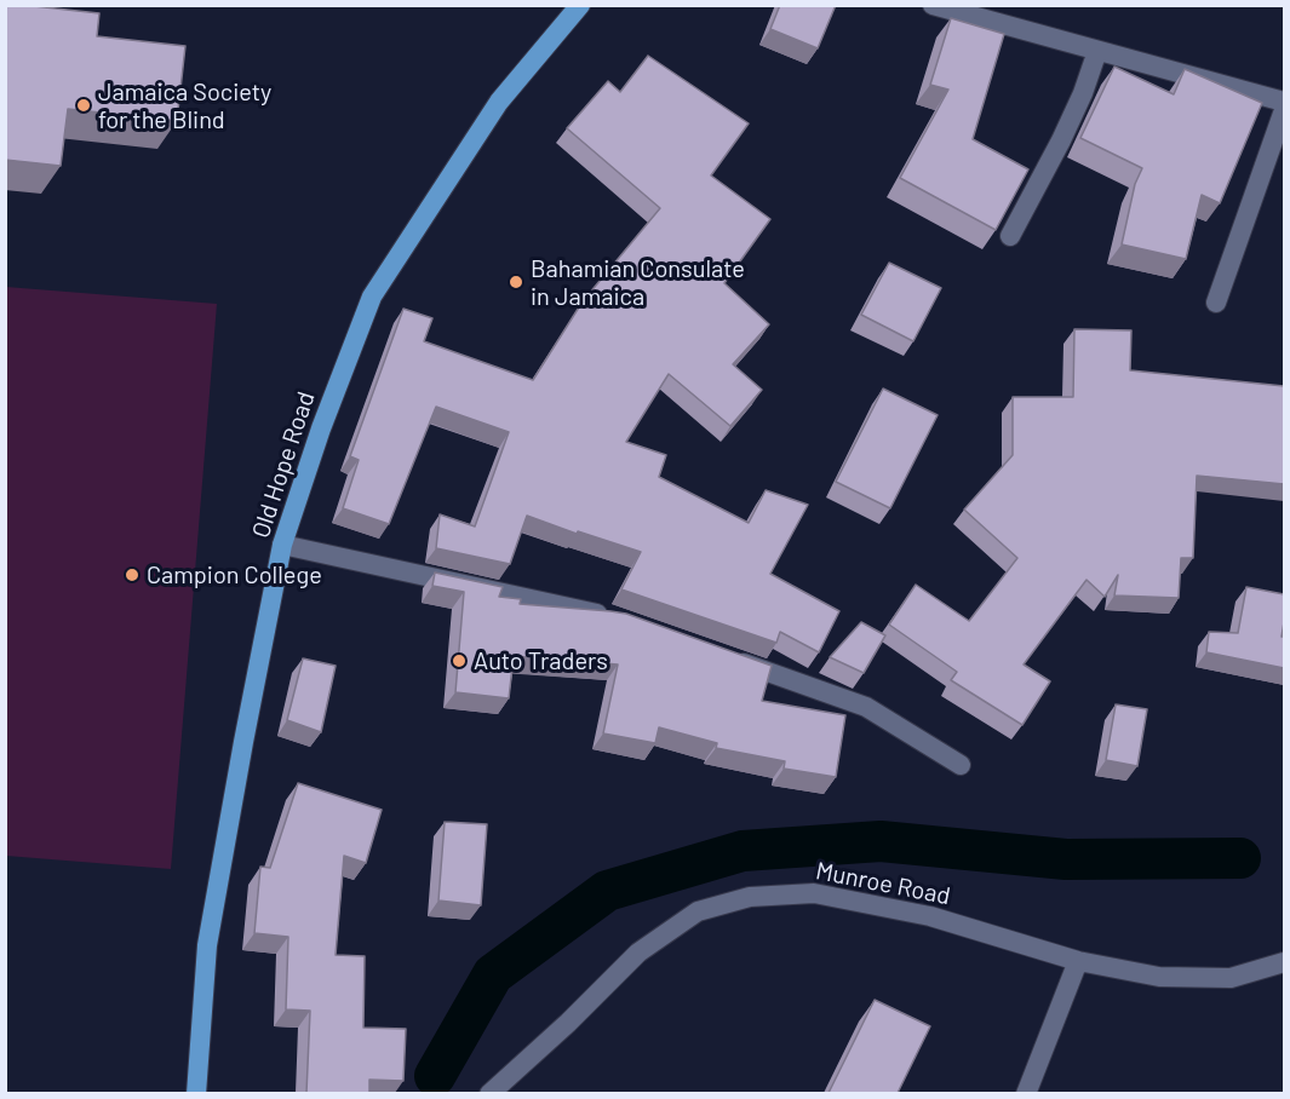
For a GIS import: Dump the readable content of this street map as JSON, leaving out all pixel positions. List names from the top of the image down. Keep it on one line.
{"streets":{"main road":["Old Hope Road"],"street":["Munroe Road"]},"places":["Jamaica Society for the Blind","Bahamian Consulate in Jamaica","Campion College","Auto Traders"]}
